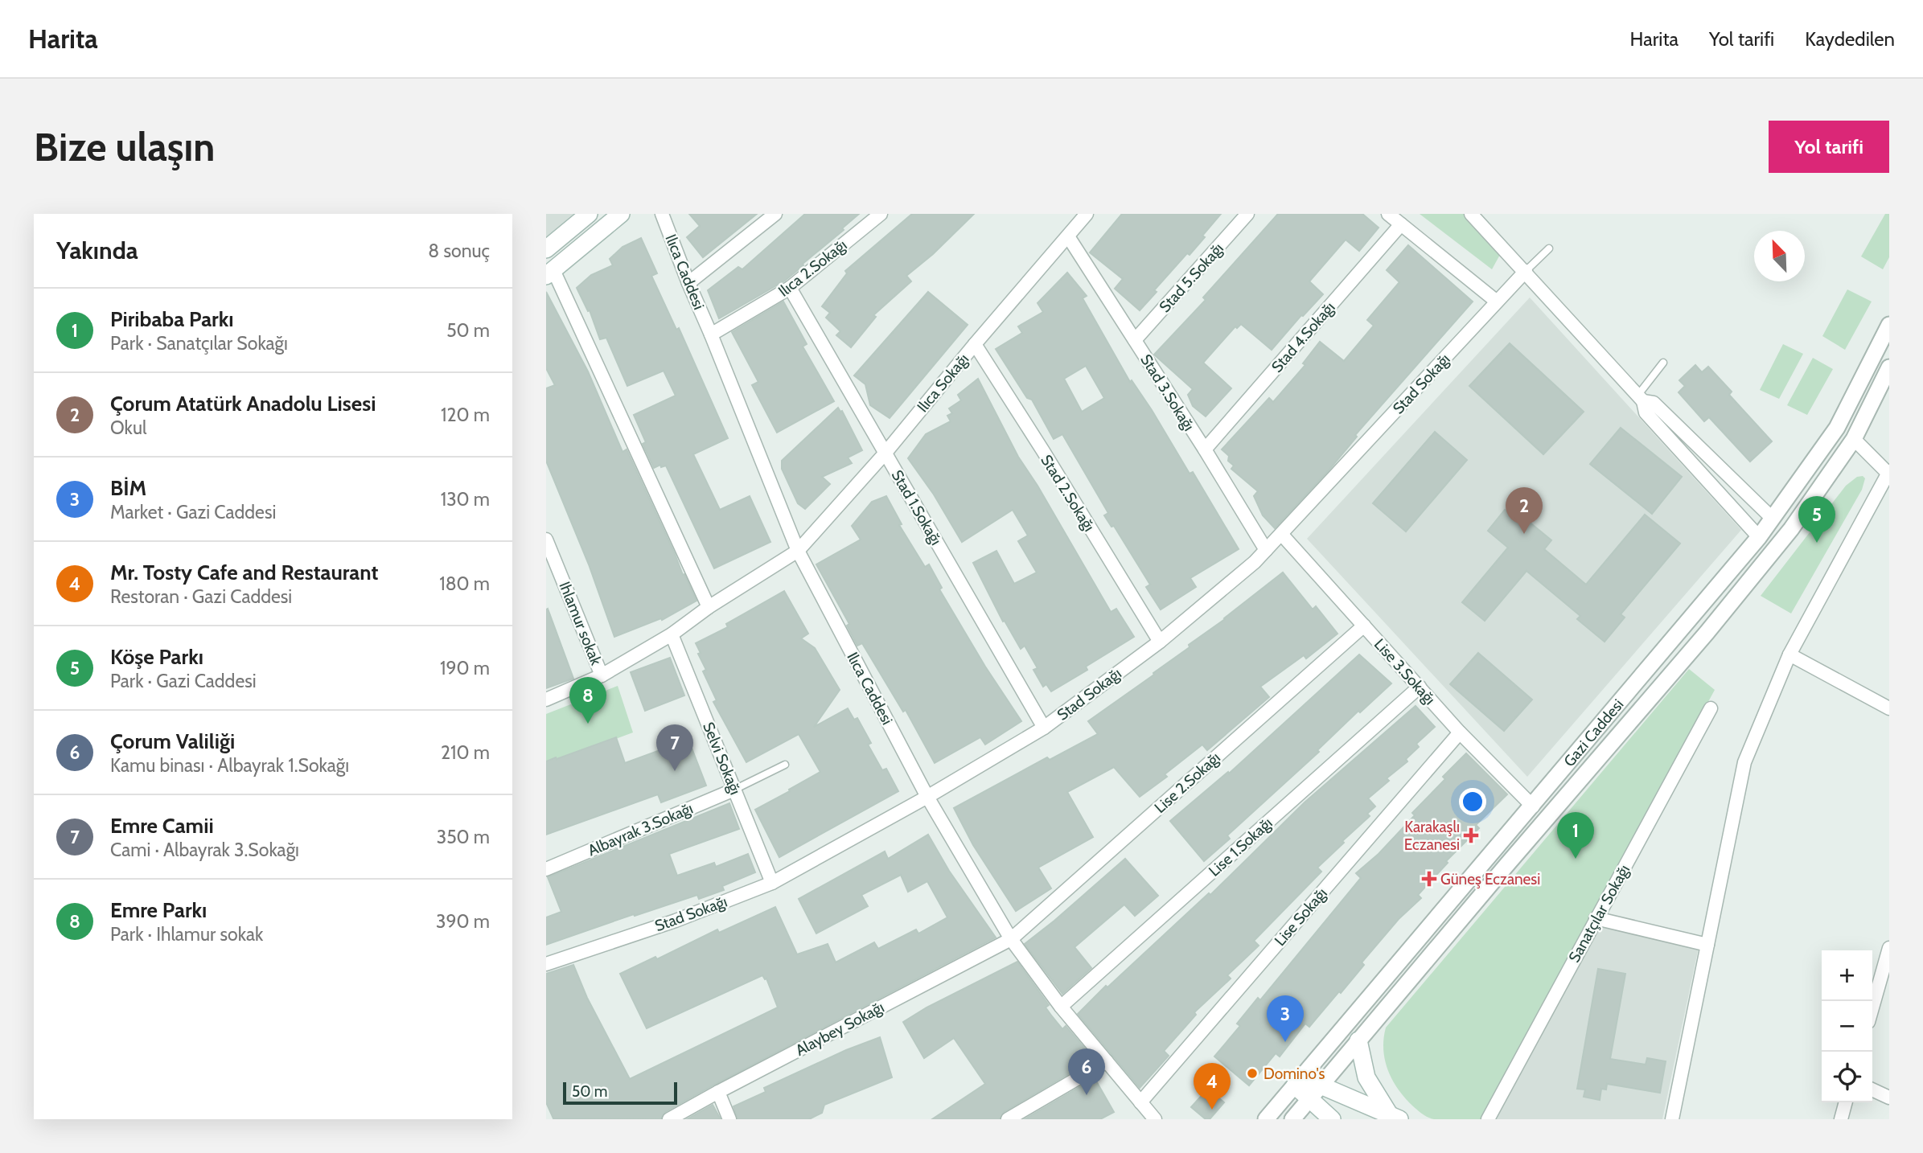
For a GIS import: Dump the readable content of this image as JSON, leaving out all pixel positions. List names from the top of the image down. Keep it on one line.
{"streets":{"street":["Ilıca 2.Sokağı","Ilıca Caddesi","Stad 5.Sokağı","Stad 4.Sokağı","Ilıca Sokağı","Stad Sokağı","Stad 3.Sokağı","Stad 2.Sokağı","Stad 1.Sokağı","Ihlamur sokak","Lise 3.Sokağı","Gazi Caddesi","Selvi Sokağı","Lise 2.Sokağı","Albayrak 3.Sokağı","Lise 1.Sokağı","Sanatçılar Sokağı","Lise Sokağı","Alaybey Sokağı"]},"crossings":[["Ilıca 2.Sokağı","Ilıca Caddesi"],["Ilıca 2.Sokağı","Stad 1.Sokağı"],["Ilıca Caddesi","Ilıca Sokağı"],["Ilıca Caddesi","Stad Sokağı"],["Ilıca Caddesi","Lise 2.Sokağı"],["Ilıca Caddesi","Lise 1.Sokağı"],["Ilıca Caddesi","Lise Sokağı"],["Ilıca Caddesi","Alaybey Sokağı"],["Stad 5.Sokağı","Stad 3.Sokağı"],["Stad 4.Sokağı","Stad 3.Sokağı"],["Ilıca Sokağı","Stad 3.Sokağı"],["Ilıca Sokağı","Stad 2.Sokağı"],["Ilıca Sokağı","Stad 1.Sokağı"],["Ilıca Sokağı","Ihlamur sokak"],["Ilıca Sokağı","Selvi Sokağı"],["Stad Sokağı","Stad 3.Sokağı"],["Stad Sokağı","Stad 2.Sokağı"],["Stad Sokağı","Stad 1.Sokağı"],["Stad Sokağı","Lise 3.Sokağı"],["Stad Sokağı","Selvi Sokağı"],["Lise 3.Sokağı","Gazi Caddesi"],["Lise 3.Sokağı","Lise 2.Sokağı"],["Lise 3.Sokağı","Lise 1.Sokağı"],["Lise 3.Sokağı","Lise Sokağı"],["Selvi Sokağı","Albayrak 3.Sokağı"],["Lise 2.Sokağı","Alaybey Sokağı"]],"places":{"health":["Karakaşlı Eczanesi","Güneş Eczanesi"],"other":["Domino's"]},"scale_bar":"50 m","north":"top left","page":{"header":"Harita","nav":["Harita","Yol tarifi","Kaydedilen"],"buttons":"Yol tarifi","title":"Bize ulaşın","heading":["Yakında","8 sonuç"],"list":[{"mark":"1","name":"Piribaba Parkı","note":"Park · Sanatçılar Sokağı","value":"50 m"},{"mark":"2","name":"Çorum Atatürk Anadolu Lisesi","note":"Okul","value":"120 m"},{"mark":"3","name":"BİM","note":"Market · Gazi Caddesi","value":"130 m"},{"mark":"4","name":"Mr. Tosty Cafe and Restaurant","note":"Restoran · Gazi Caddesi","value":"180 m"},{"mark":"5","name":"Köşe Parkı","note":"Park · Gazi Caddesi","value":"190 m"},{"mark":"6","name":"Çorum Valiliği","note":"Kamu binası · Albayrak 1.Sokağı","value":"210 m"},{"mark":"7","name":"Emre Camii","note":"Cami · Albayrak 3.Sokağı","value":"350 m"},{"mark":"8","name":"Emre Parkı","note":"Park · Ihlamur sokak","value":"390 m"}],"pins":["2","5","8","7","1","3","6","4"],"map_buttons":["+","−"],"scale":"50 m"}}
